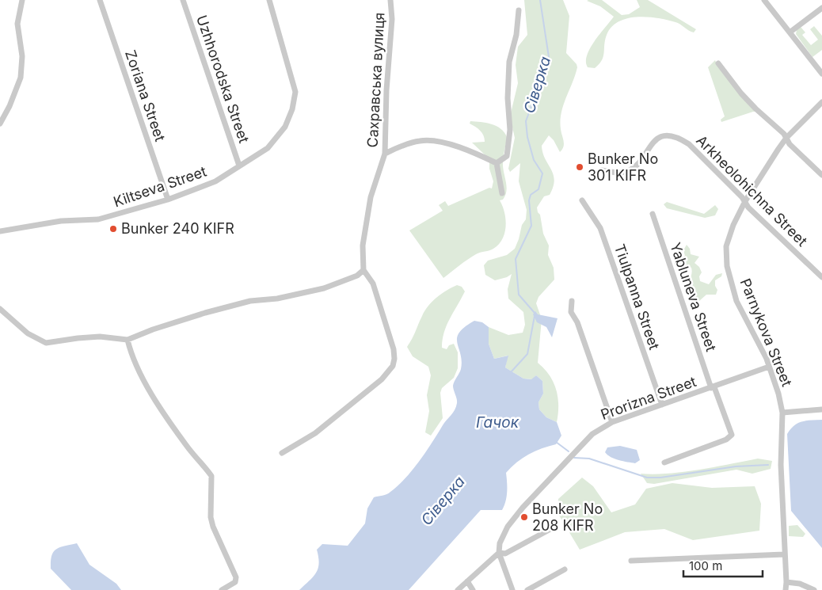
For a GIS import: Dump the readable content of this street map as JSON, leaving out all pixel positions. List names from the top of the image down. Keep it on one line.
{"streets":{"street":["Uzhhorodska Street","Сахравська вулиця","Zoriana Street","Kiltseva Street","Arkheolohichna Street","Tiulpanna Street","Yabluneva Street","Parnykova Street","Prorizna Street"]},"crossings":[["Uzhhorodska Street","Kiltseva Street"],["Zoriana Street","Kiltseva Street"],["Arkheolohichna Street","Parnykova Street"],["Tiulpanna Street","Prorizna Street"],["Yabluneva Street","Prorizna Street"],["Parnykova Street","Prorizna Street"]],"water":["Сіверка","Гачок"],"places":["Bunker No 301 KIFR","Bunker 240 KIFR","Bunker No 208 KIFR"],"scale_bar":"100 m"}
